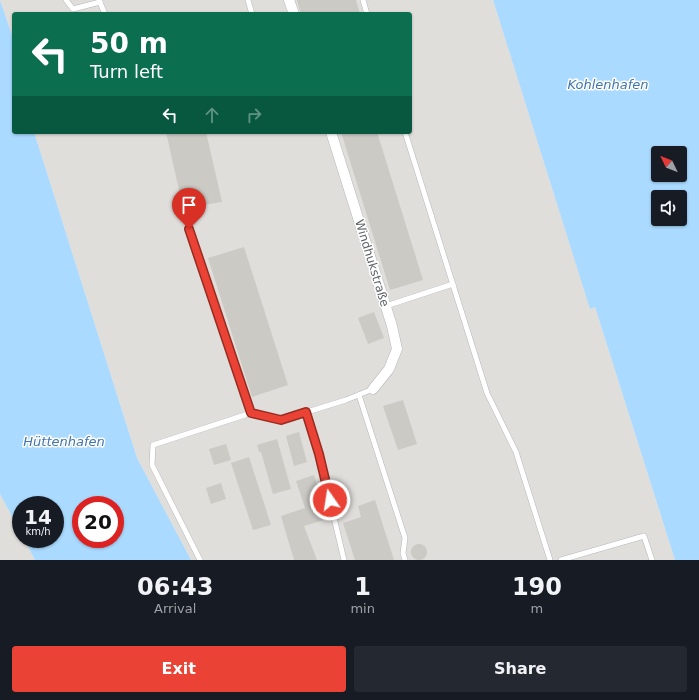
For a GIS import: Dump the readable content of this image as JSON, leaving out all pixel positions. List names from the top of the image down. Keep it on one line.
{"streets":{"street":["Windhukstraße"]},"water":["Kohlenhafen","Hüttenhafen"],"north":"top left","page":{"turn":["50 m","Turn left"],"speed":"14 km/h","limit":"20","eta":["06:43","Arrival","1","min","190","m"],"buttons":["Exit","Share"]}}
